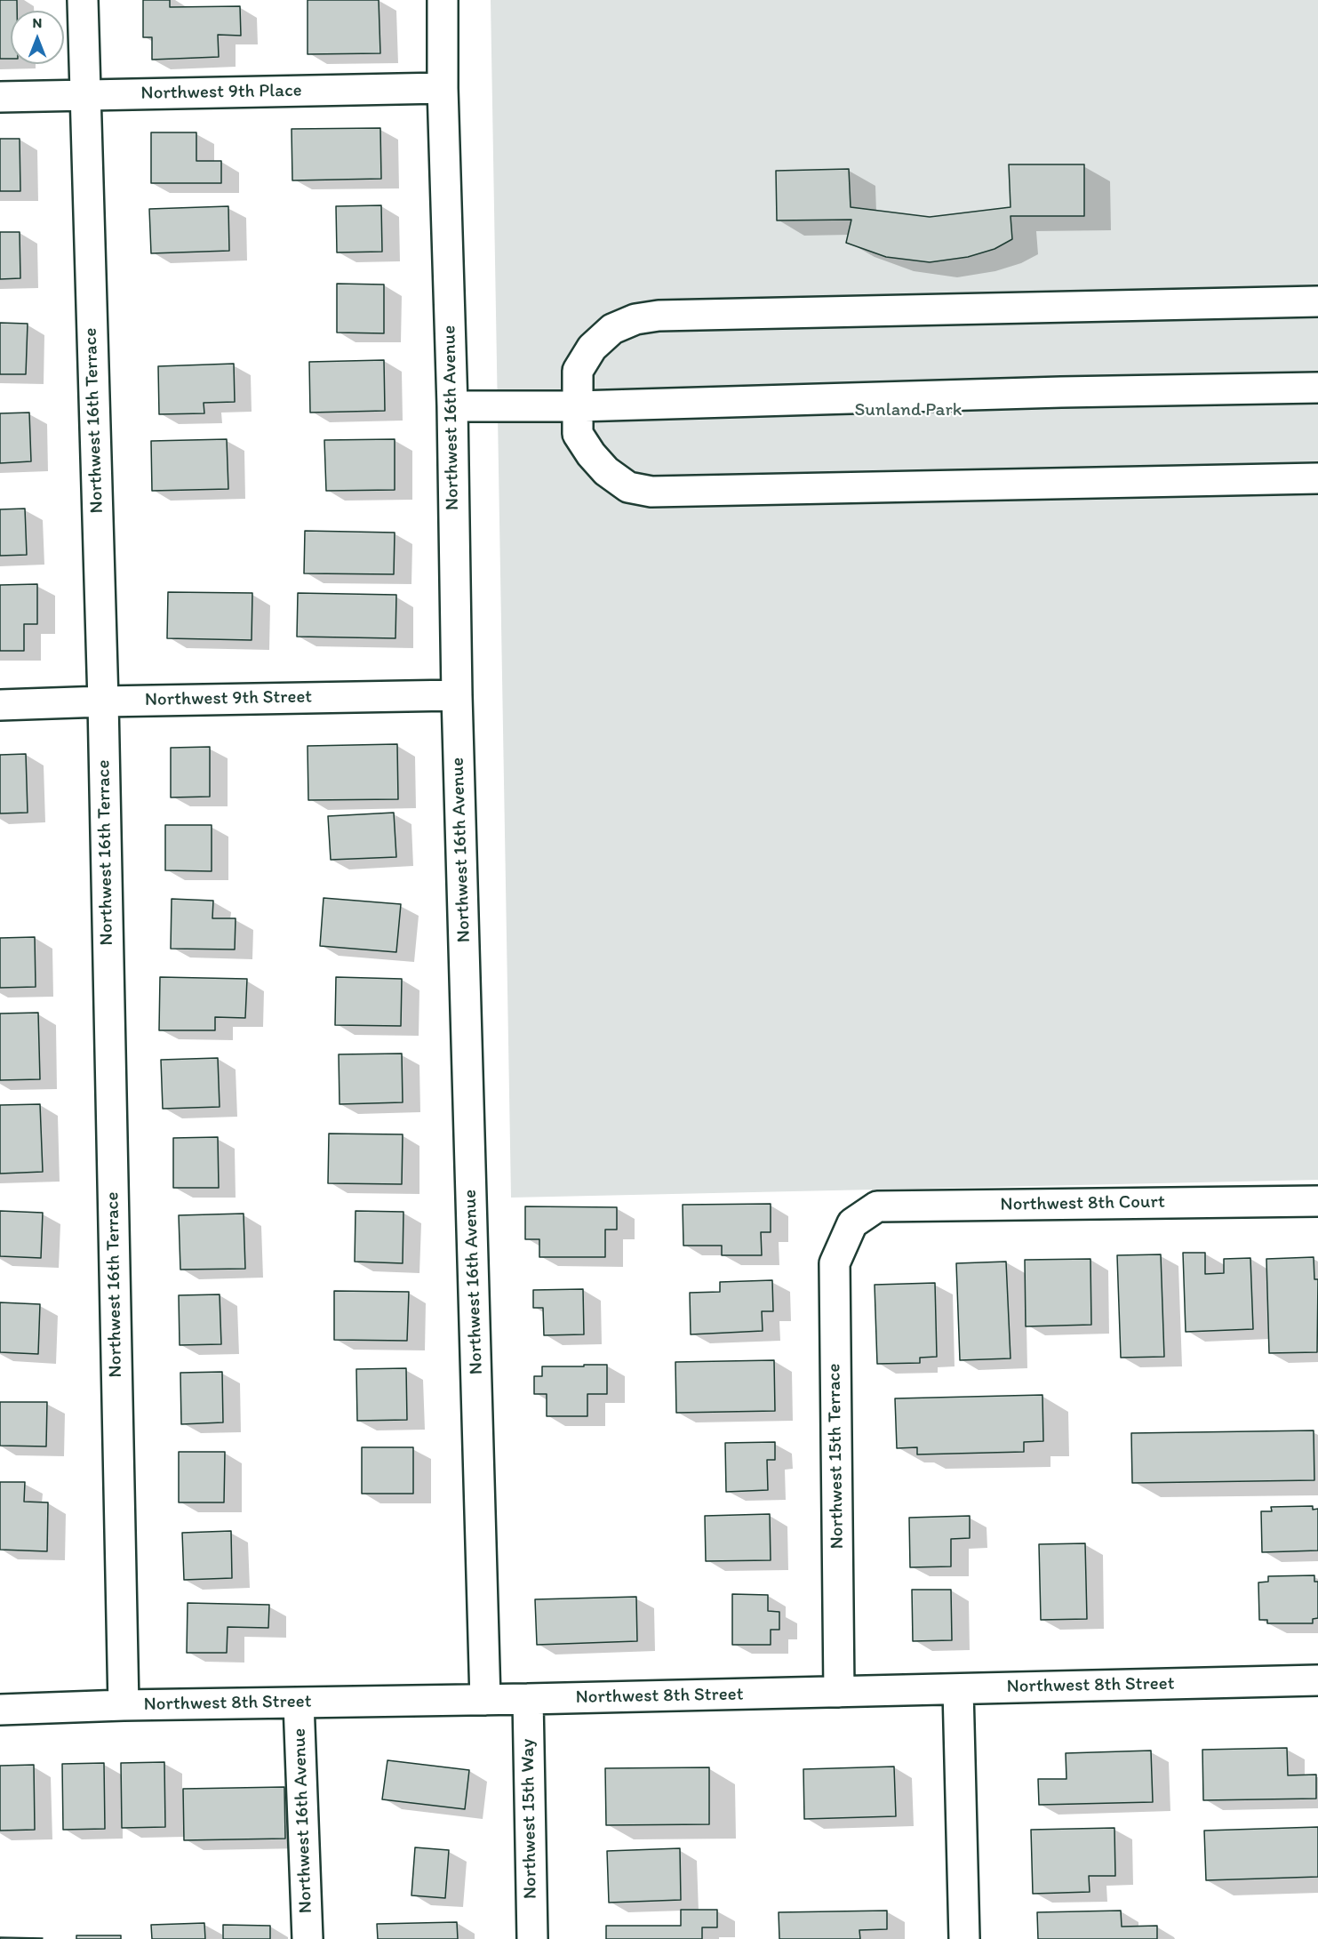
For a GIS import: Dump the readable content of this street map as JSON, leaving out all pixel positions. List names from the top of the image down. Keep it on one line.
{"streets":{"street":["Northwest 9th Place","Northwest 16th Avenue","Northwest 16th Terrace","Northwest 9th Street","Northwest 8th Court","Northwest 15th Terrace","Northwest 8th Street","Northwest 15th Way"]},"crossings":[["Northwest 9th Place","Northwest 16th Avenue"],["Northwest 9th Place","Northwest 16th Terrace"],["Northwest 16th Avenue","Northwest 9th Street"],["Northwest 16th Avenue","Northwest 8th Street"],["Northwest 16th Terrace","Northwest 9th Street"],["Northwest 16th Terrace","Northwest 8th Street"],["Northwest 8th Court","Northwest 15th Terrace"],["Northwest 15th Terrace","Northwest 8th Street"],["Northwest 8th Street","Northwest 15th Way"]],"parks":["Sunland Park"],"north":"top"}
